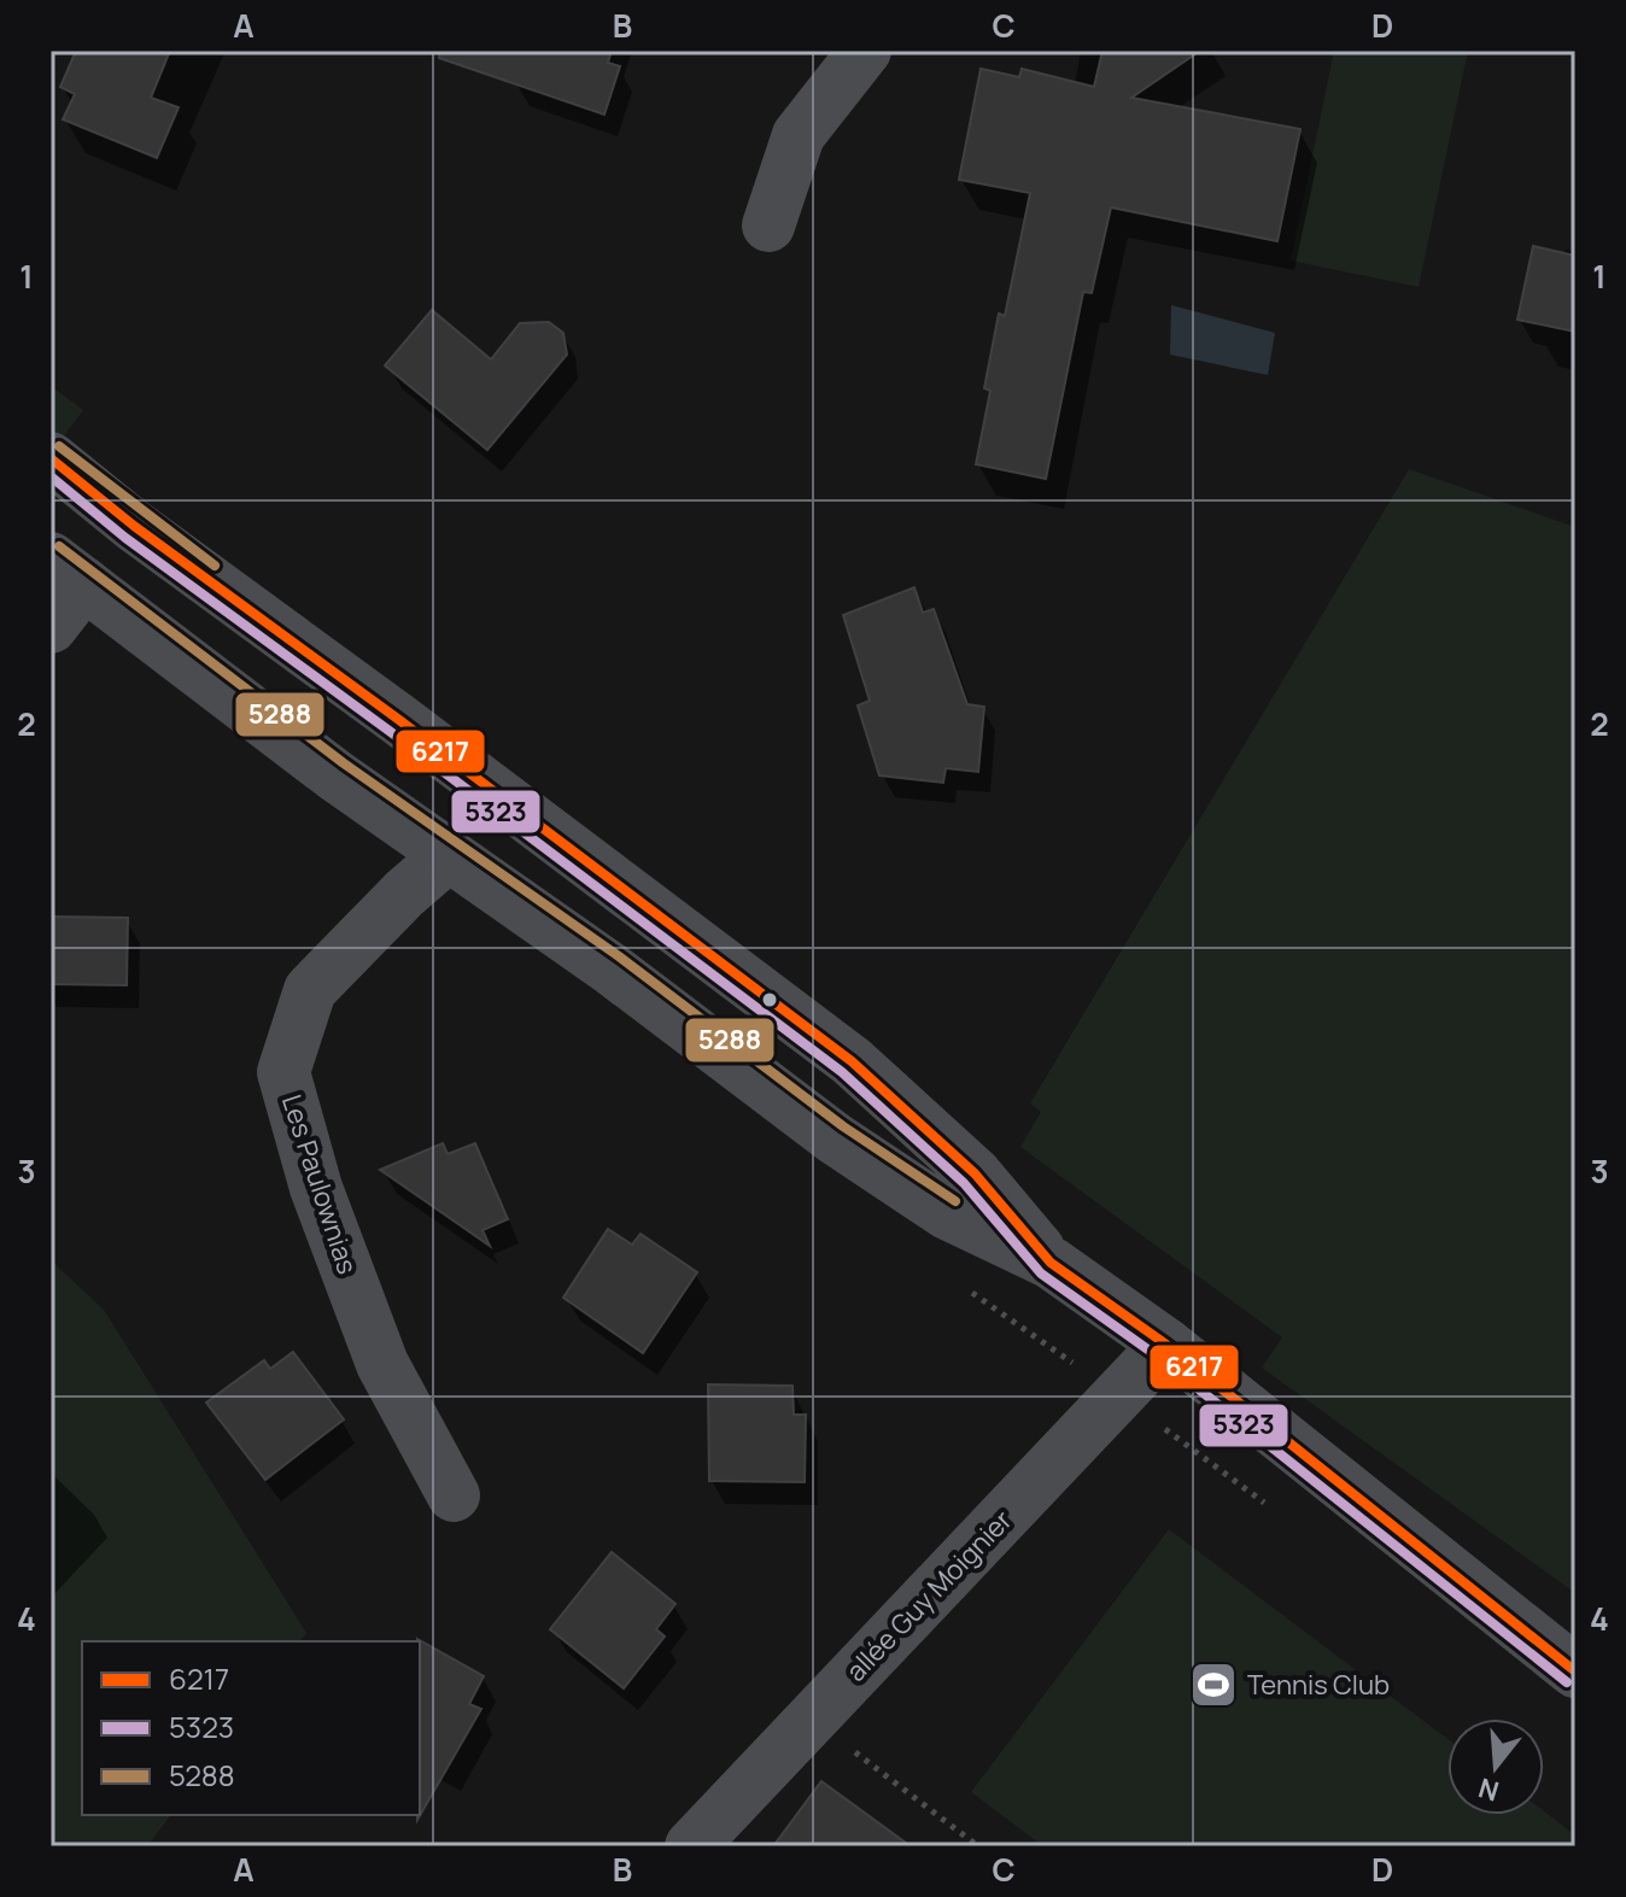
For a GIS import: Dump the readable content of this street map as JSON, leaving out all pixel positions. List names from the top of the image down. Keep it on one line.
{"streets":{"street":["Les Paulownias","allée Guy Moignier"]},"places":{"sports":["Tennis Club"]},"lines":["transit line 5288","transit line 6217","transit line 5323"],"legend":["6217","5323","5288"],"north":"bottom","grid":{"columns":["A","B","C","D"],"rows":["1","2","3","4"]}}
